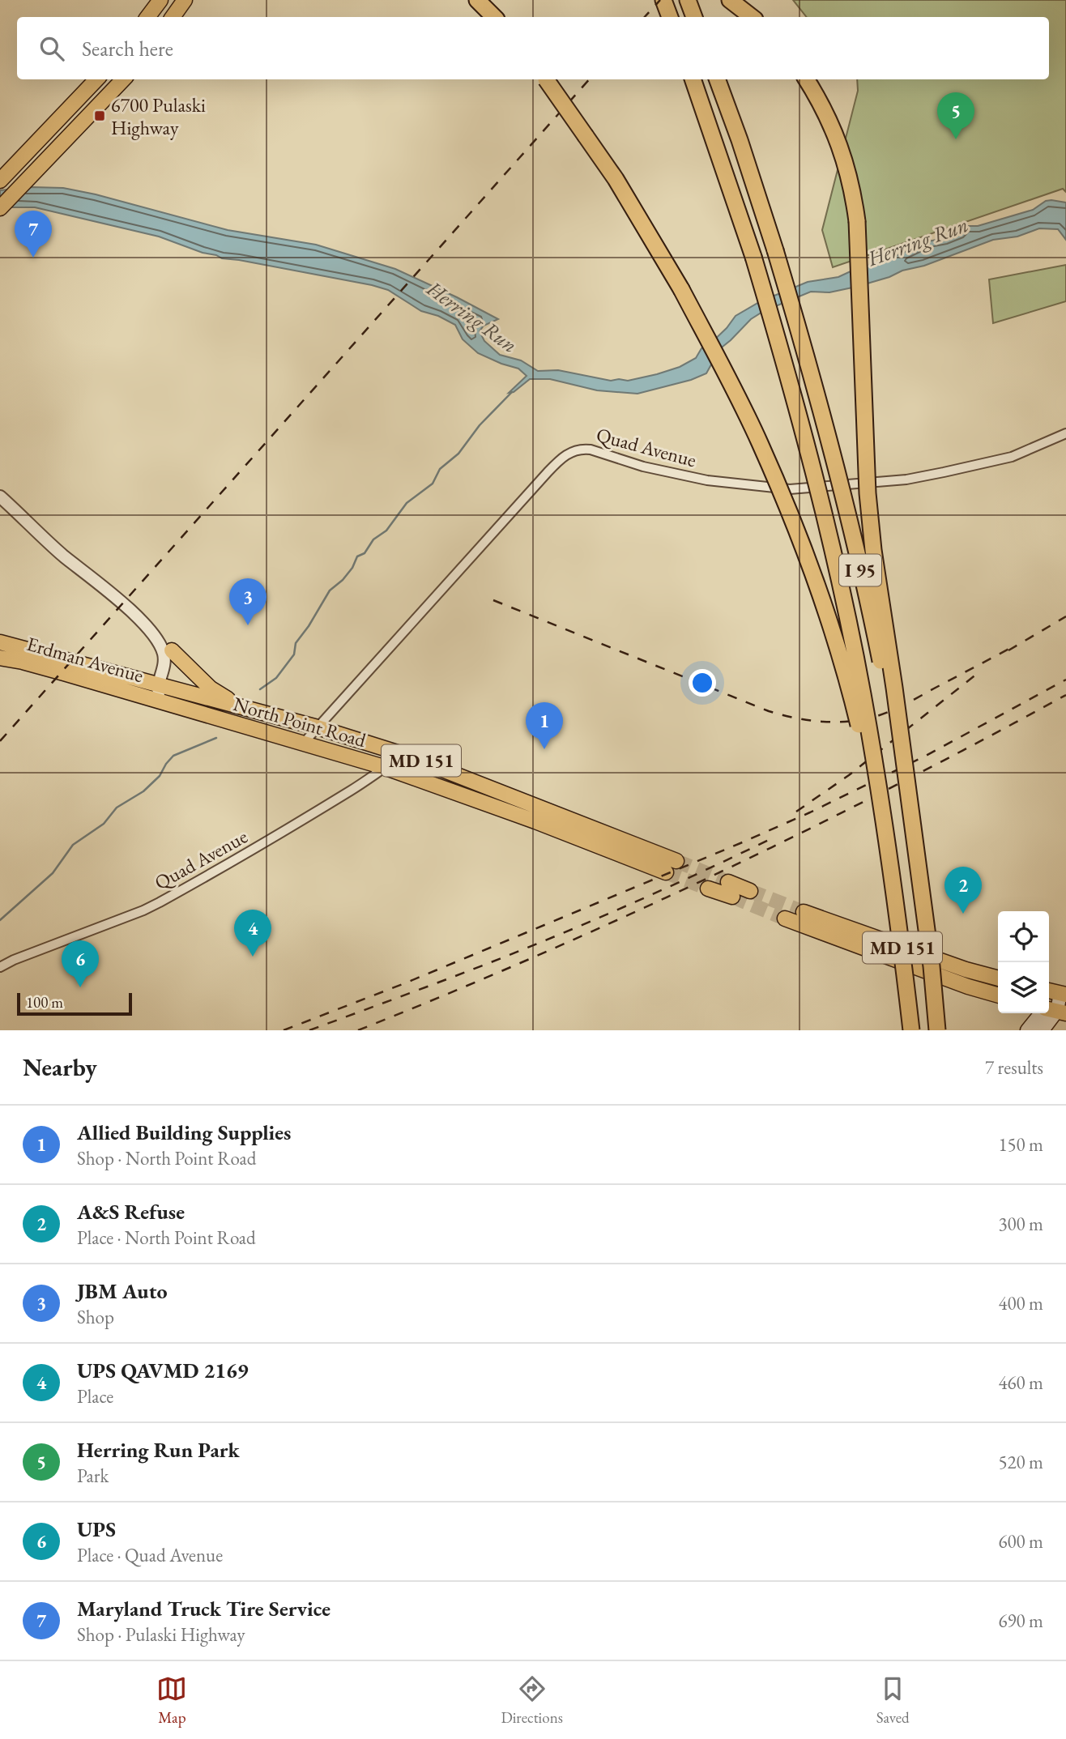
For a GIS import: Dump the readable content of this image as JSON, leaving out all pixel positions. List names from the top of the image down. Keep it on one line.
{"streets":{"highway":["I 95"],"main road":["Erdman Avenue","North Point Road","MD 151"],"street":["Quad Avenue"]},"crossings":[["Quad Avenue","North Point Road"],["Erdman Avenue","North Point Road"]],"water":["Herring Run"],"places":{"transit":["6700 Pulaski Highway"]},"scale_bar":"100 m","page":{"search":"Search here","pins":["5","7","3","1","2","4","6"],"scale":"100 m","heading":["Nearby","7 results"],"list":[{"mark":"1","name":"Allied Building Supplies","note":"Shop · North Point Road","value":"150 m"},{"mark":"2","name":"A&S Refuse","note":"Place · North Point Road","value":"300 m"},{"mark":"3","name":"JBM Auto","note":"Shop","value":"400 m"},{"mark":"4","name":"UPS QAVMD 2169","note":"Place","value":"460 m"},{"mark":"5","name":"Herring Run Park","note":"Park","value":"520 m"},{"mark":"6","name":"UPS","note":"Place · Quad Avenue","value":"600 m"},{"mark":"7","name":"Maryland Truck Tire Service","note":"Shop · Pulaski Highway","value":"690 m"}],"nav":["Map","Directions","Saved"]}}
